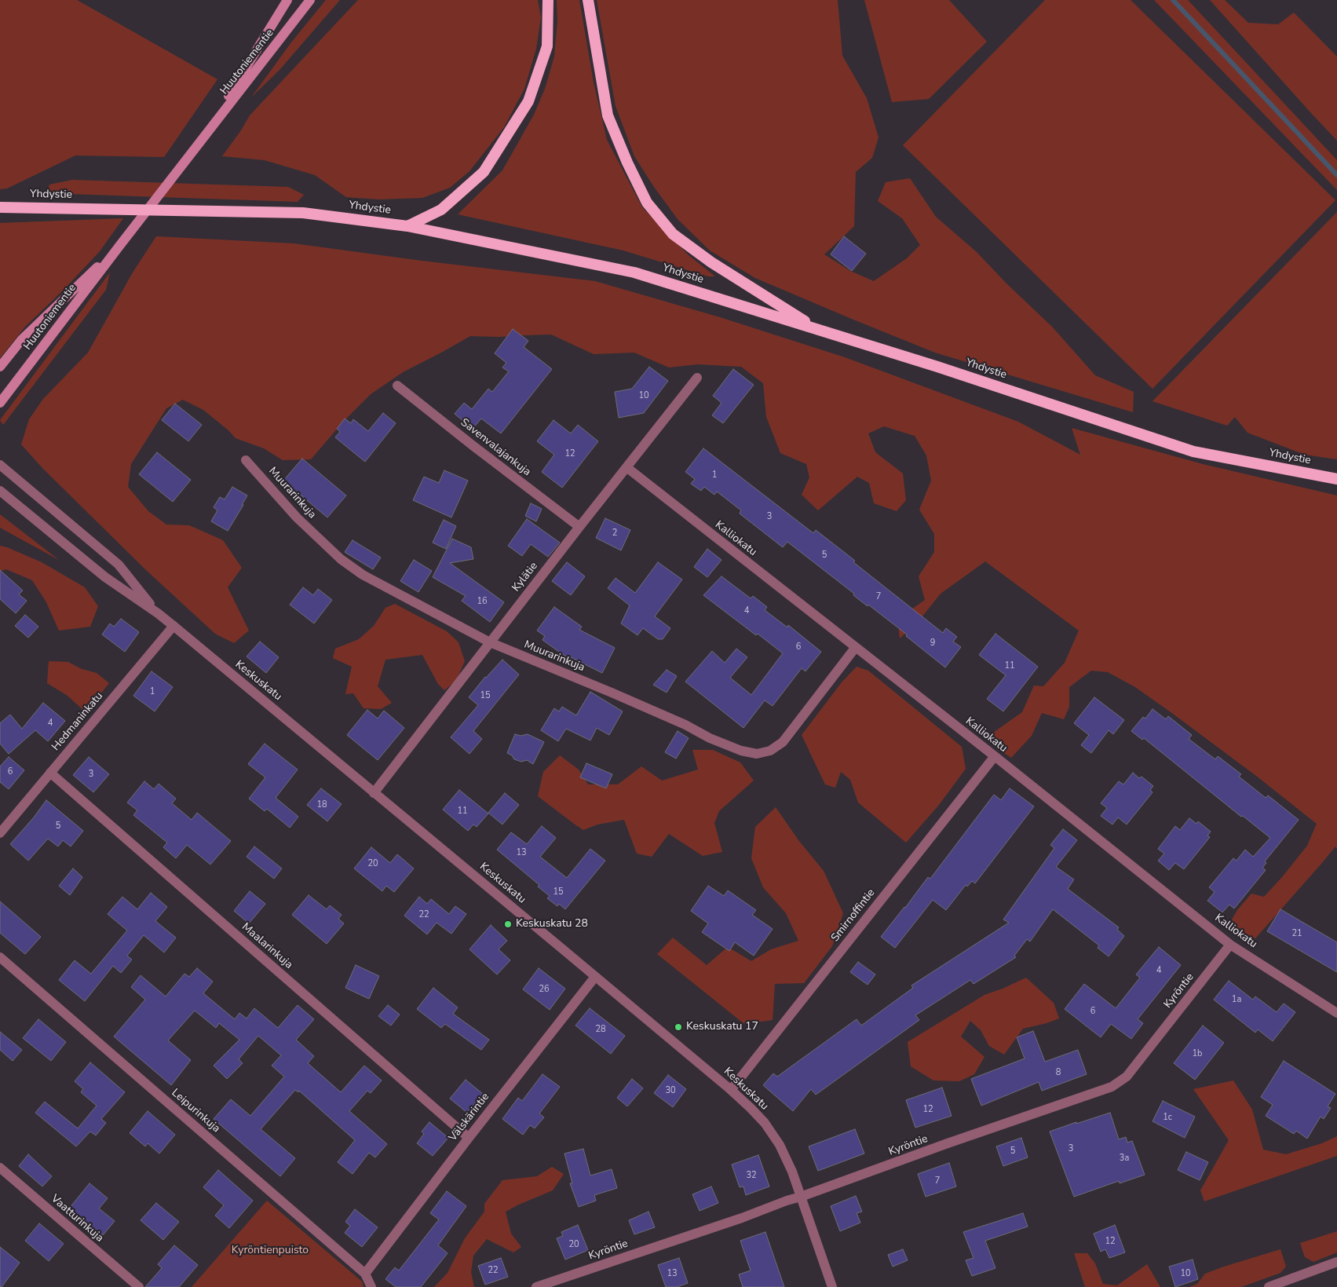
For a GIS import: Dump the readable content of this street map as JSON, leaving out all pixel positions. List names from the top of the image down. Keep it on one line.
{"streets":{"highway":["Yhdystie"],"main road":["Huutoniementie"],"street":["Savenvalajankuja","Muurarinkuja","Kalliokatu","Kylätie","Keskuskatu","Hedmaninkatu","Smirnoffintie","Maalarinkuja","Kyröntie","Leipurinkuja","Välskärintie","Vaatturinkuja"]},"crossings":[["Savenvalajankuja","Kylätie"],["Muurarinkuja","Kalliokatu"],["Muurarinkuja","Kylätie"],["Kalliokatu","Kylätie"],["Kalliokatu","Smirnoffintie"],["Kalliokatu","Kyröntie"],["Kylätie","Keskuskatu"],["Keskuskatu","Hedmaninkatu"],["Keskuskatu","Smirnoffintie"],["Keskuskatu","Kyröntie"],["Keskuskatu","Välskärintie"],["Hedmaninkatu","Maalarinkuja"],["Maalarinkuja","Välskärintie"],["Leipurinkuja","Välskärintie"]],"parks":["Kyröntienpuisto"],"places":["Keskuskatu 28","Keskuskatu 17"],"house_numbers":["10","12","1","3","2","5","7","16","4","9","6","11","1","15","4","6","3","18","11","5","13","20","15","22","21","4","26","1a","6","28","1b","8","30","12","1c","3","5","3a","32","7","12","20","22","13","10"]}
